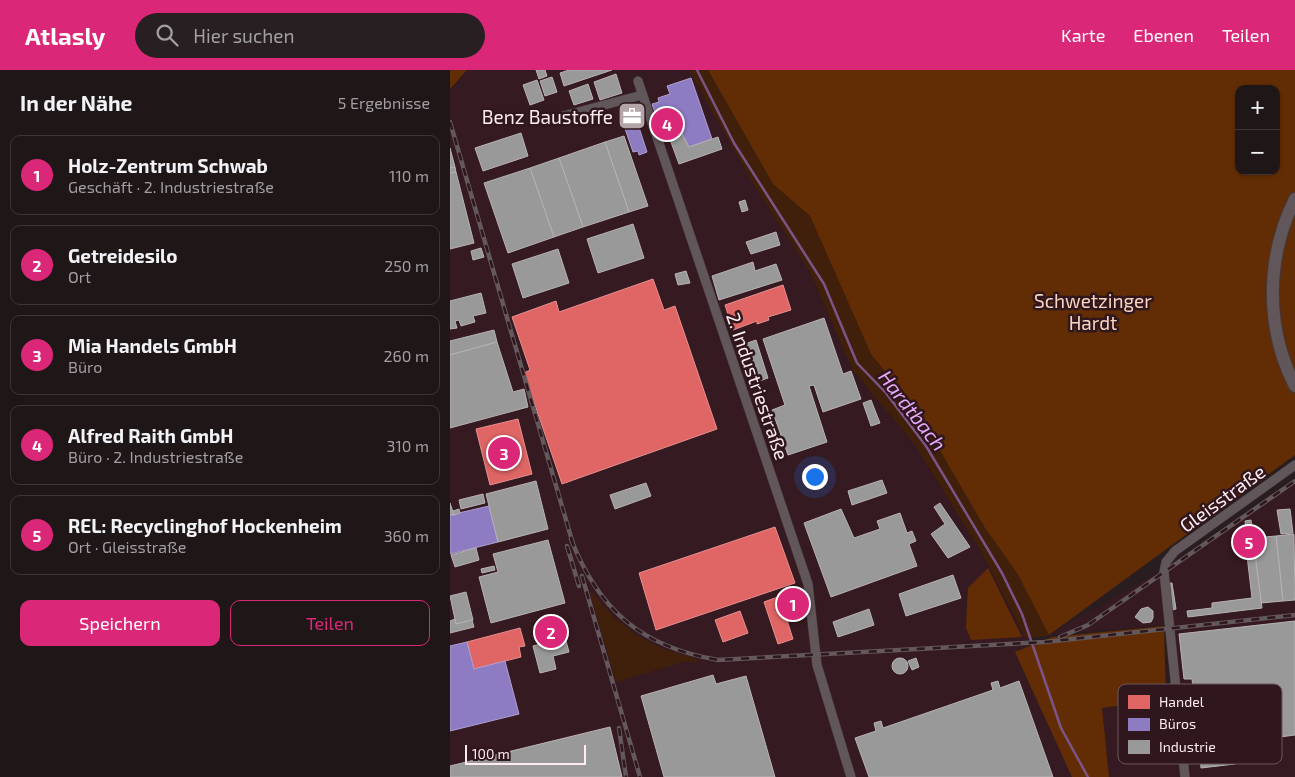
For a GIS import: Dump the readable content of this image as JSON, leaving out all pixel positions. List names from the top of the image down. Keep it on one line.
{"streets":{"street":["2. Industriestraße","Gleisstraße"]},"water":["Hardtbach"],"parks":["Schwetzinger Hardt"],"places":{"office":["Benz Baustoffe"]},"legend":["Handel","Büros","Industrie"],"scale_bar":"100 m","page":{"header":"Atlasly","search":"Hier suchen","nav":["Karte","Ebenen","Teilen"],"heading":["In der Nähe","5 Ergebnisse"],"map_buttons":["+","−"],"pins":["4","3","5","1","2"],"list":[{"mark":"1","name":"Holz-Zentrum Schwab","note":"Geschäft · 2. Industriestraße","value":"110 m"},{"mark":"2","name":"Getreidesilo","note":"Ort","value":"250 m"},{"mark":"3","name":"Mia Handels GmbH","note":"Büro","value":"260 m"},{"mark":"4","name":"Alfred Raith GmbH","note":"Büro · 2. Industriestraße","value":"310 m"},{"mark":"5","name":"REL: Recyclinghof Hockenheim","note":"Ort · Gleisstraße","value":"360 m"}],"buttons":["Speichern","Teilen"],"scale":"100 m"}}
